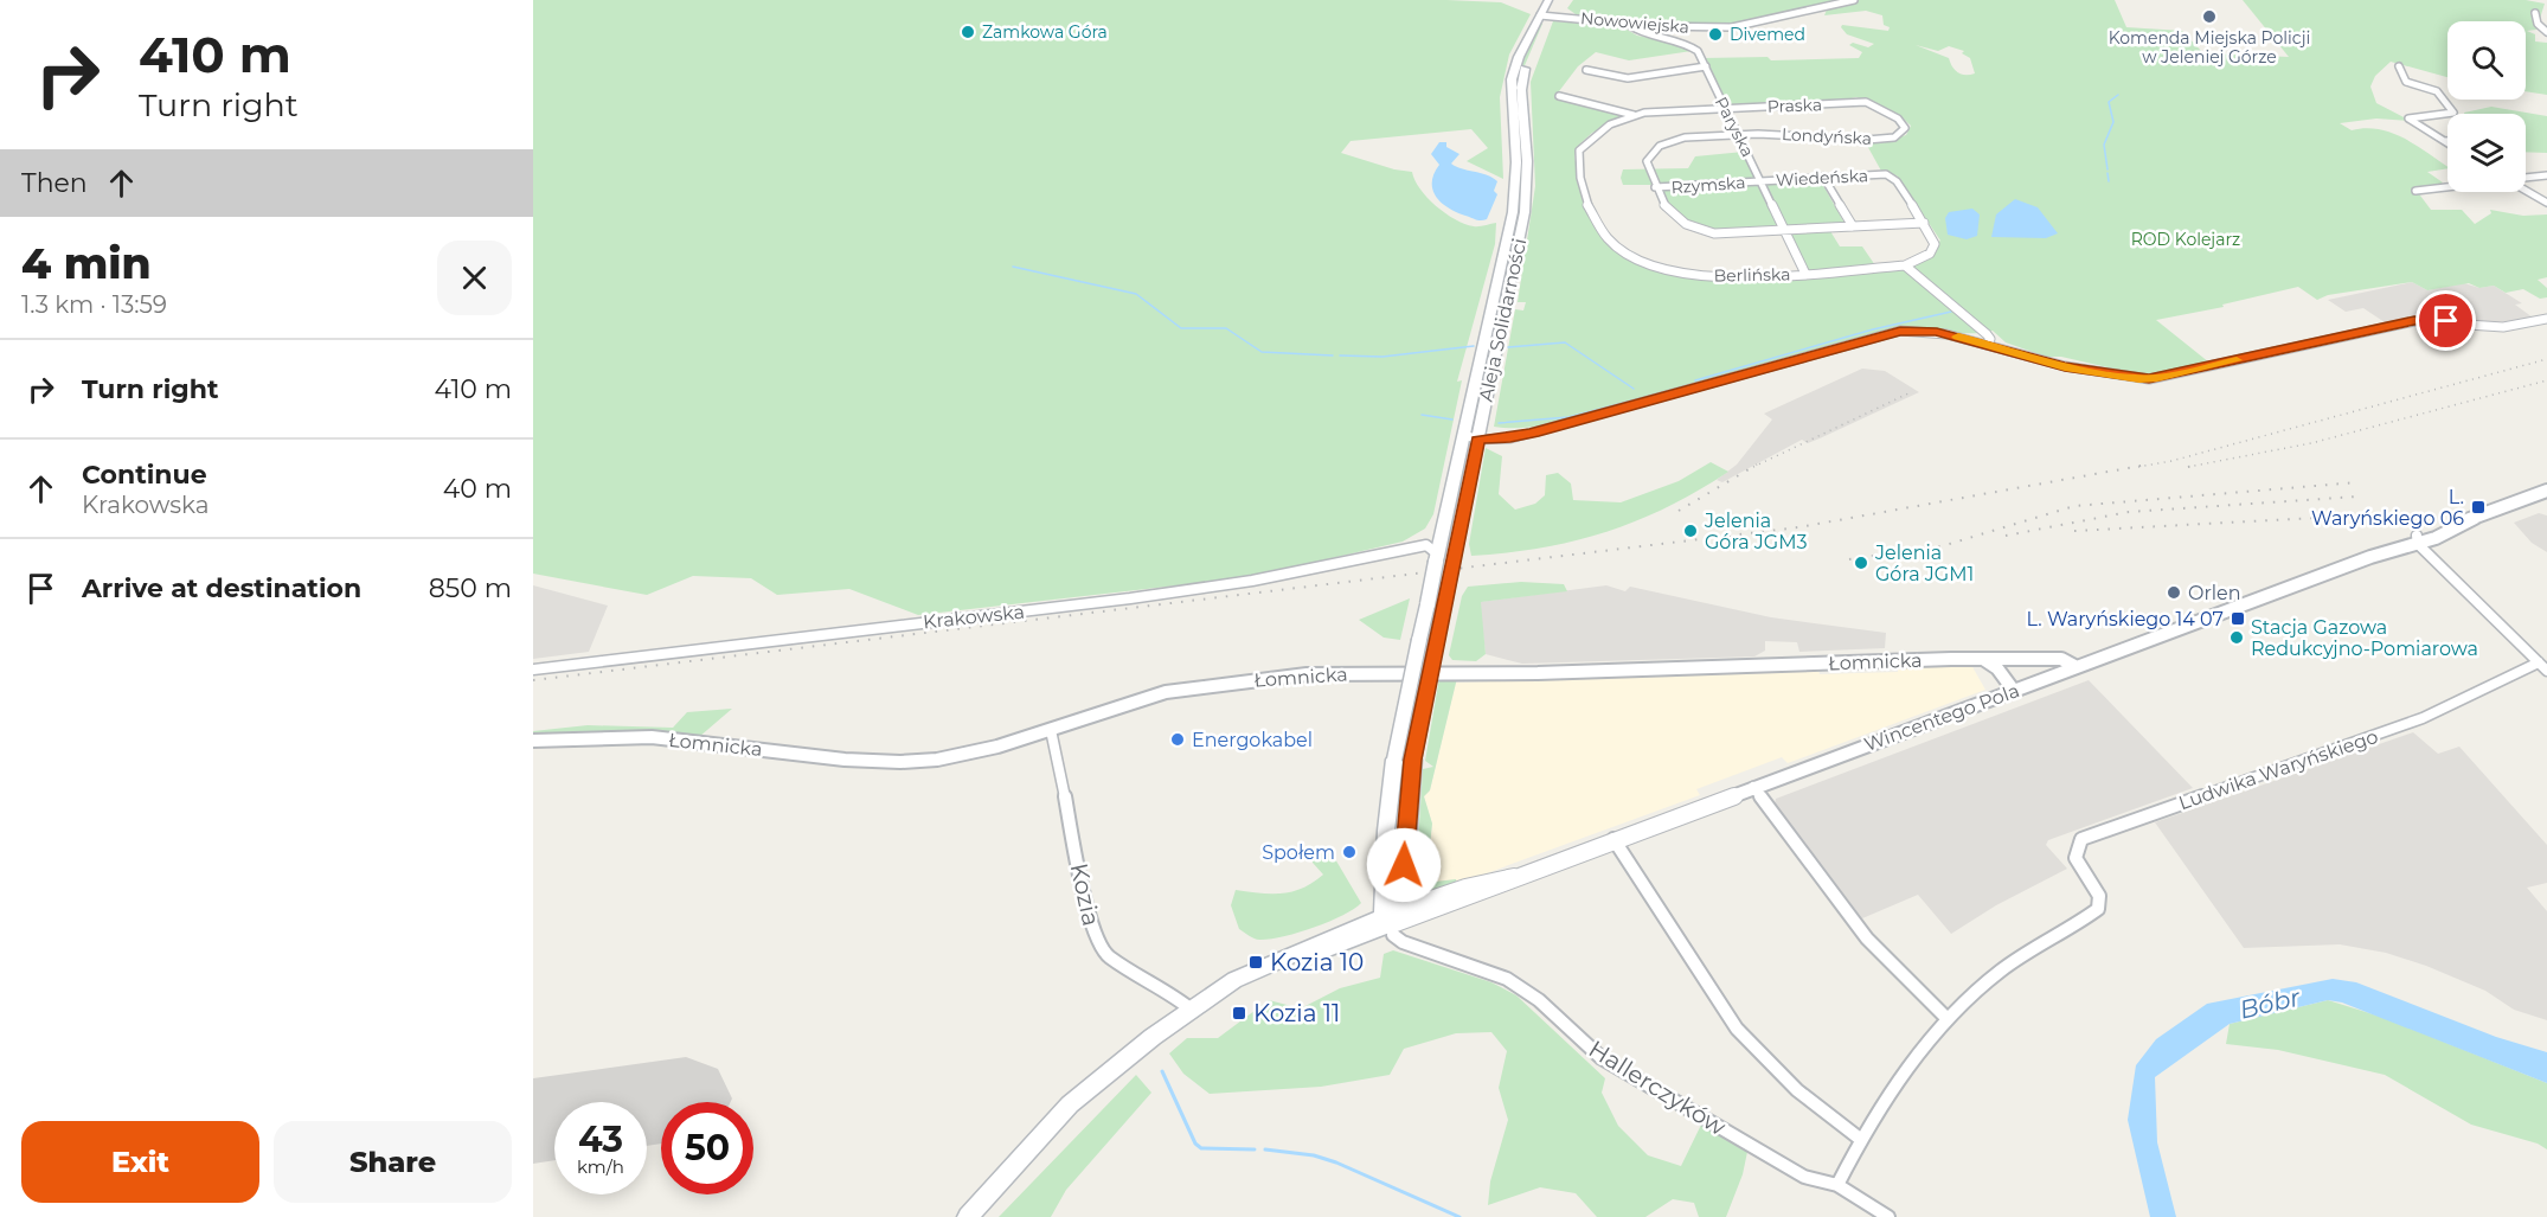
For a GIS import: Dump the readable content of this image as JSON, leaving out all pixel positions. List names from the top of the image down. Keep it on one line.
{"streets":{"main road":["Aleja Solidarności","Wincentego Pola"],"street":["Nowowiejska","Praska","Paryska","Londyńska","Wiedeńska","Rzymska","Berlińska","Krakowska","Łomnicka","Ludwika Waryńskiego","Kozia","Hallerczyków"]},"crossings":[["Nowowiejska","Paryska"],["Nowowiejska","Aleja Solidarności"],["Praska","Paryska"],["Praska","Londyńska"],["Praska","Berlińska"],["Paryska","Londyńska"],["Paryska","Wiedeńska"],["Paryska","Rzymska"],["Paryska","Berlińska"],["Londyńska","Rzymska"],["Wiedeńska","Rzymska"],["Wiedeńska","Berlińska"],["Aleja Solidarności","Krakowska"],["Aleja Solidarności","Wincentego Pola"],["Aleja Solidarności","Hallerczyków"],["Łomnicka","Wincentego Pola"],["Łomnicka","Kozia"],["Wincentego Pola","Ludwika Waryńskiego"],["Wincentego Pola","Kozia"],["Wincentego Pola","Hallerczyków"]],"water":["Bóbr"],"parks":["ROD Kolejarz"],"places":{"other":["Komenda Miejska Policji w Jeleniej Górze","Zamkowa Góra","Divemed","Jelenia Góra JGM3","Jelenia Góra JGM1","Orlen","Stacja Gazowa Redukcyjno-Pomiarowa","Energokabel","Społem"],"transit":["L. Waryńskiego 06","L. Waryńskiego 14 07","Kozia 10","Kozia 11"]},"page":{"turn":["410 m","Turn right"],"then":"Then","heading":["4 min","1.3 km · 13:59"],"list":[{"name":"Turn right","value":"410 m"},{"name":"Continue","note":"Krakowska","value":"40 m"},{"name":"Arrive at destination","value":"850 m"}],"speed":"43 km/h","limit":"50","buttons":["Exit","Share"]}}
